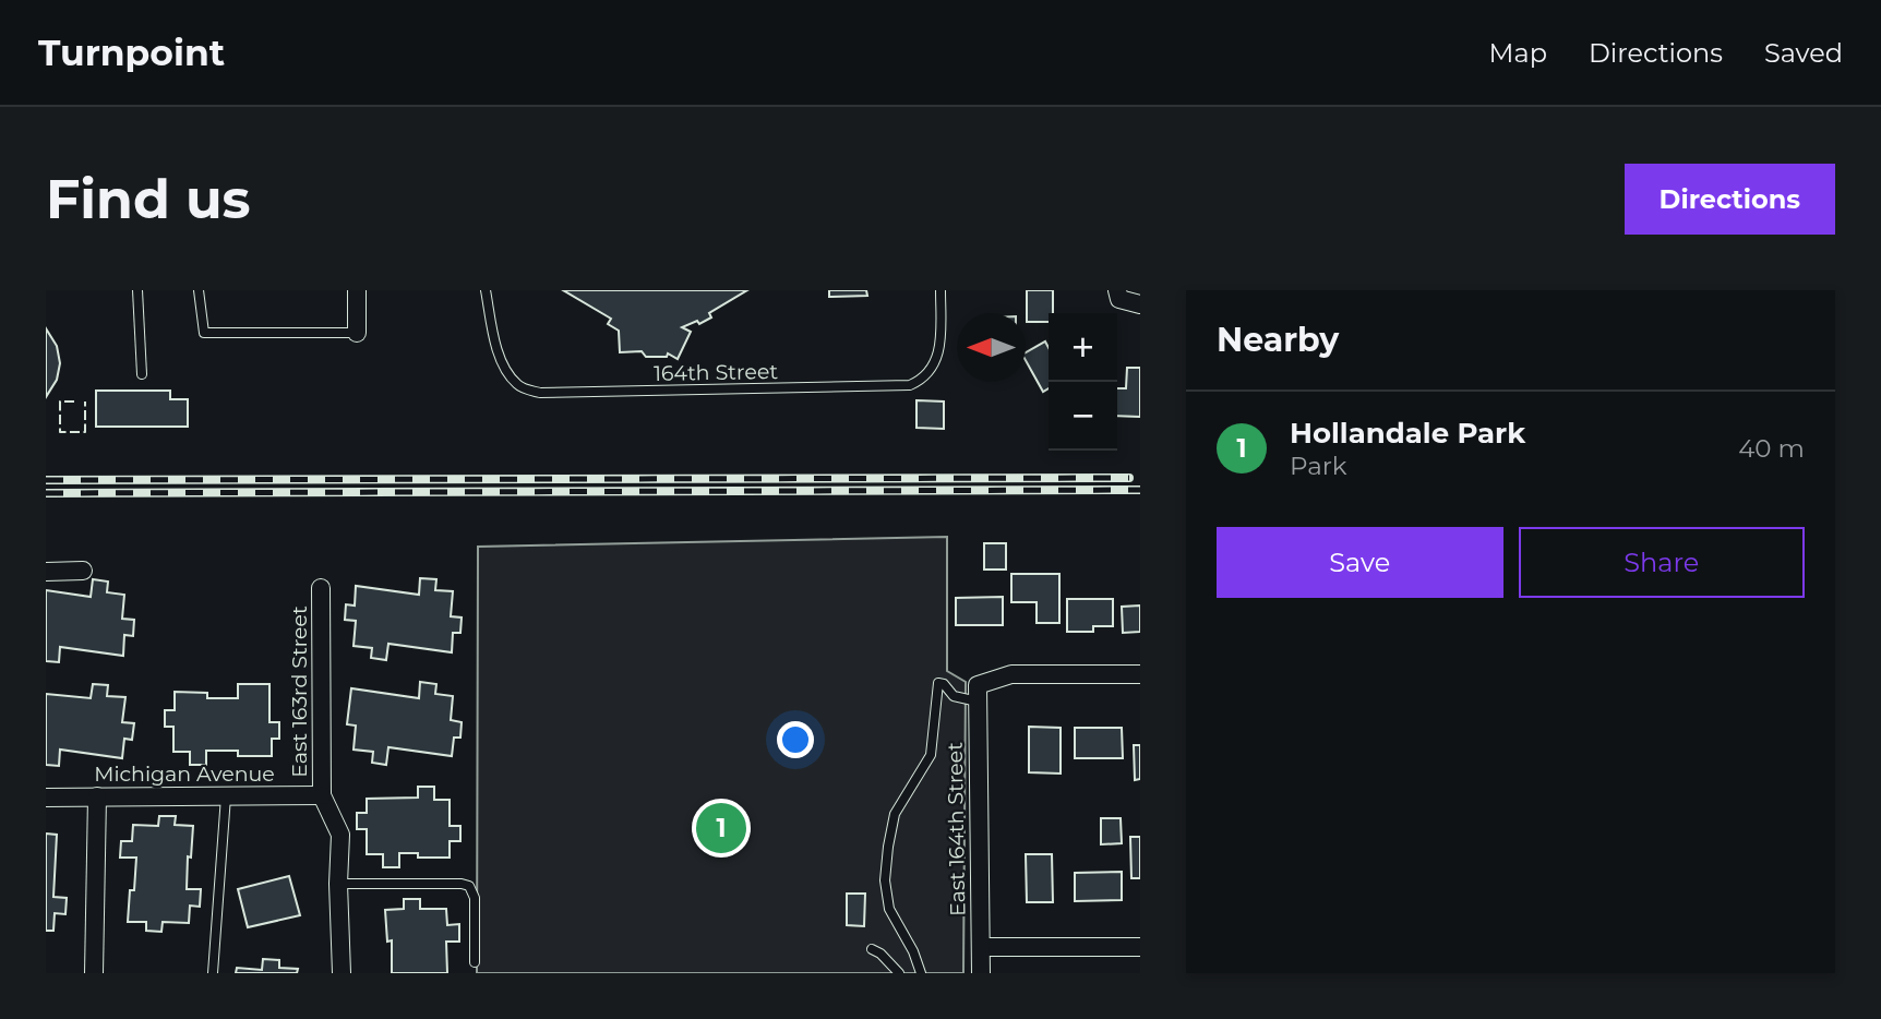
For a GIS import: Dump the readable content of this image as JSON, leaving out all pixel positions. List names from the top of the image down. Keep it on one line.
{"streets":{"street":["East 163rd Street","Michigan Avenue","East 164th Street"],"lane":["164th Street"]},"crossings":[["East 163rd Street","Michigan Avenue"]],"north":"left","page":{"header":"Turnpoint","nav":["Map","Directions","Saved"],"buttons":["Directions",["Save","Share"]],"title":"Find us","heading":"Nearby","map_buttons":["+","−"],"list":[{"mark":"1","name":"Hollandale Park","note":"Park","value":"40 m"}],"pins":"1"}}
